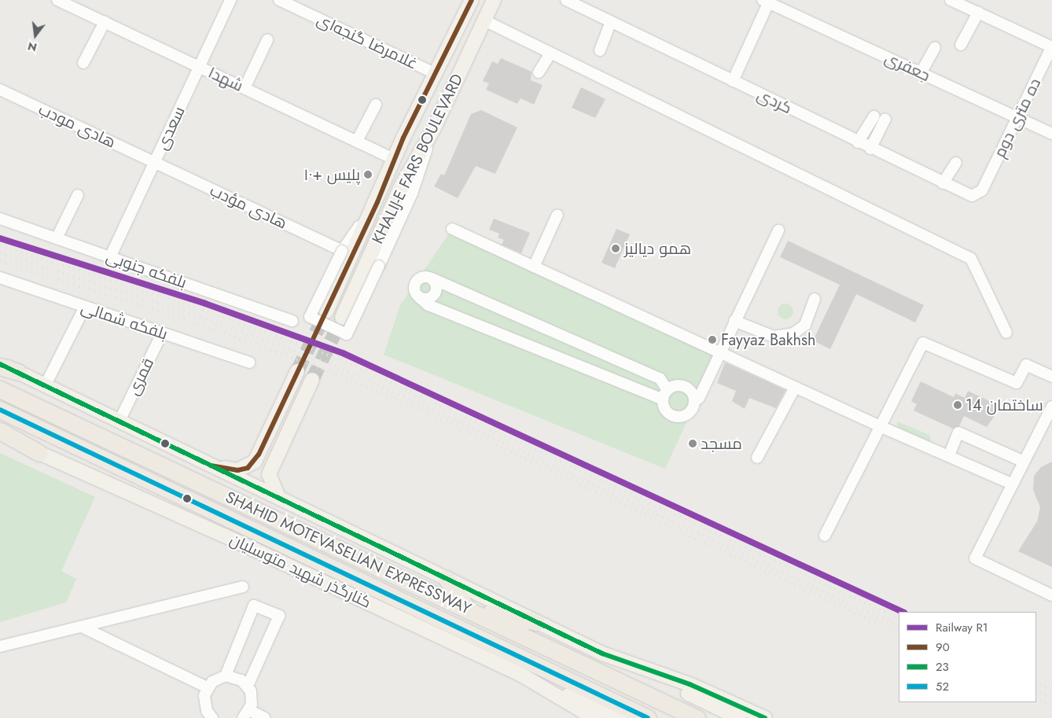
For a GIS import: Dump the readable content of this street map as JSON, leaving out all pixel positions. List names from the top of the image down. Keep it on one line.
{"streets":{"highway":["SHAHID MOTEVASELIAN EXPRESSWAY"],"main road":["KHALIJ-E FARS BOULEVARD","کنارگذر شهید متوسلیان"],"street":["غلامرضا گنجه‌ای","جعفری","شهدا","کردی","ده متری دوم","هادی مودب","سعدی","هادی مؤدب","بلفکه جنوبی","بلفکه شمالی","قمری"]},"crossings":[["غلامرضا گنجه‌ای","KHALIJ-E FARS BOULEVARD"],["جعفری","ده متری دوم"],["شهدا","سعدی"],["شهدا","KHALIJ-E FARS BOULEVARD"],["کردی","ده متری دوم"],["هادی مودب","سعدی"],["هادی مودب","هادی مؤدب"],["سعدی","هادی مؤدب"],["سعدی","بلفکه جنوبی"],["بلفکه شمالی","قمری"]],"places":["پلیس +۱۰","همو دیالیز","Fayyaz Bakhsh","ساختمان 14","مسجد"],"lines":["transit line 90","rail line R1","transit line 23","transit line 52"],"legend":["Railway R1","90","23","52"],"north":"bottom"}
